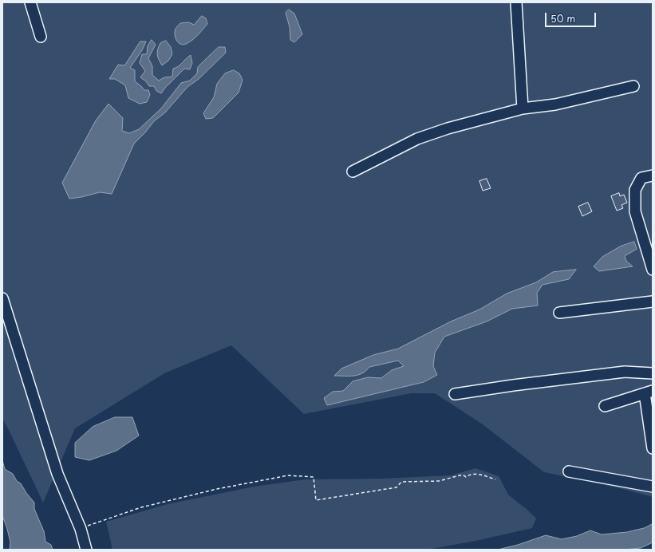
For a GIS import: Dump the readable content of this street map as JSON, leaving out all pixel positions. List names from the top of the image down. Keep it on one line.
{"scale_bar":"50 m"}
